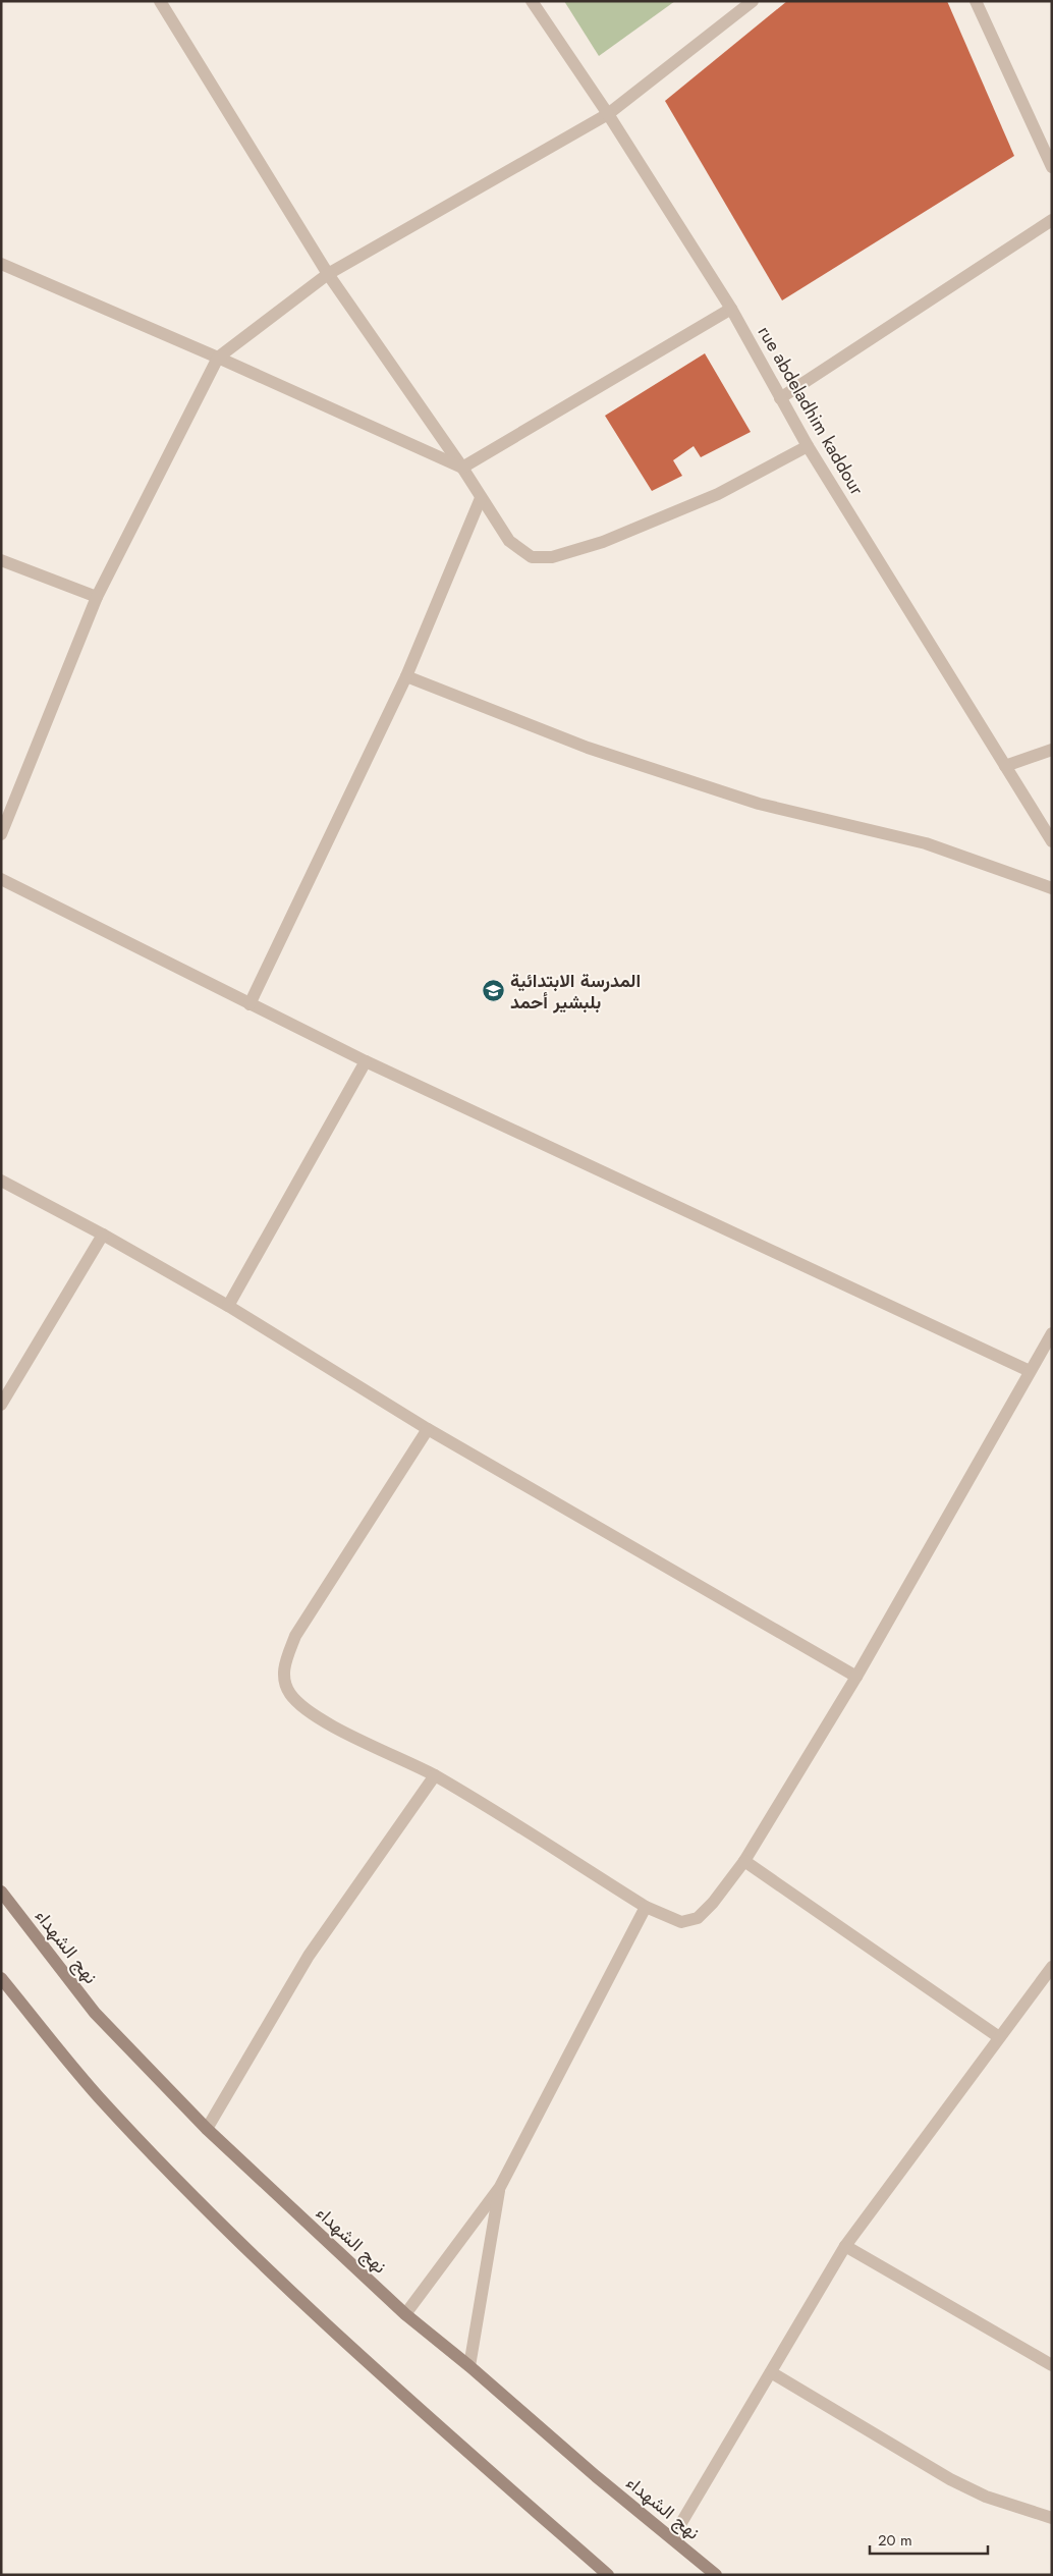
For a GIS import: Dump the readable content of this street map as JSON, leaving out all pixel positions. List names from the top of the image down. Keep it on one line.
{"streets":{"main road":["نهج الشهداء"],"street":["rue abdeladhim kaddour"]},"places":{"school or university":["المدرسة الابتدائية بلبشير أحمد"]},"scale_bar":"20 m"}
